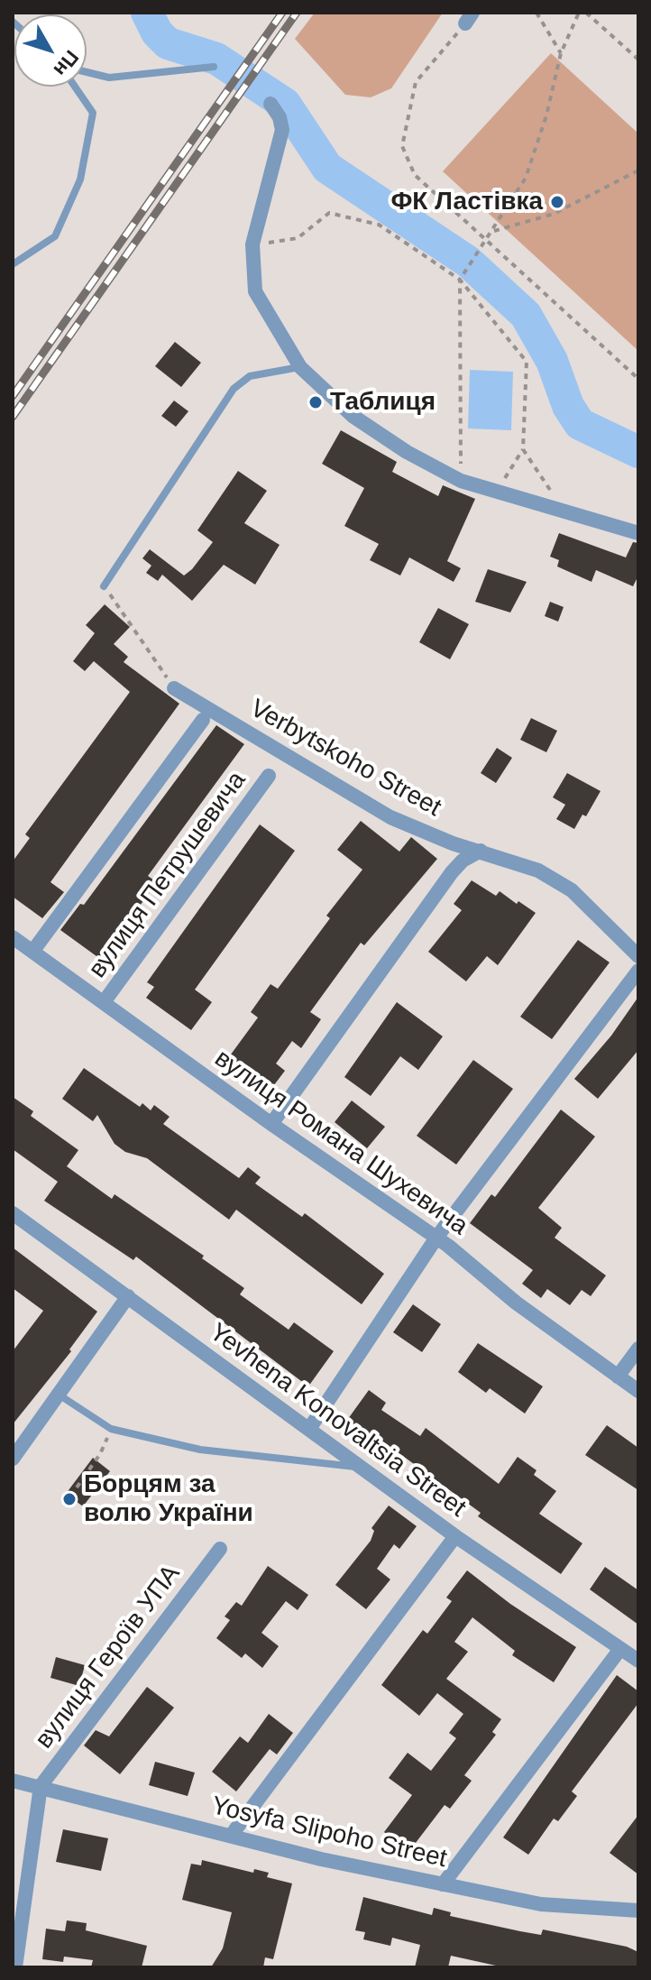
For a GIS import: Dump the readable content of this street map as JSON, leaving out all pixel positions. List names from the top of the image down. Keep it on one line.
{"streets":{"street":["Verbytskoho Street","вулиця Петрушевича","вулиця Романа Шухевича","Yevhena Konovaltsia Street","вулиця Героїв УПА","Yosyfa Slipoho Street"]},"crossings":[["вулиця Петрушевича","вулиця Романа Шухевича"],["вулиця Героїв УПА","Yosyfa Slipoho Street"]],"places":["ФК Ластівка","Таблиця","Борцям за волю України"],"north":"bottom right"}
